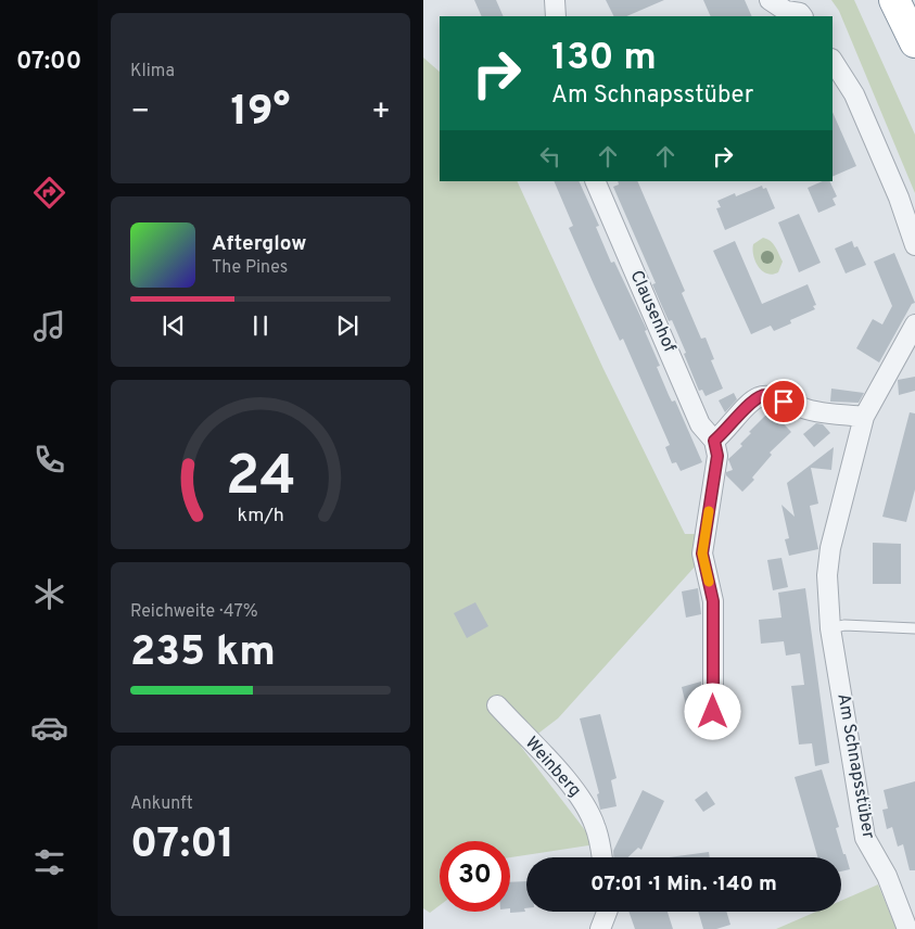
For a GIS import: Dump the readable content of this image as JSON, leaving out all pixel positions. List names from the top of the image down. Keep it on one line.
{"streets":{"street":["Clausenhof","Am Schnapsstüber","Weinberg"]},"page":{"tabs":"07:00","tile":["Klima",["Reichweite · 47%","235 km"],["Ankunft","07:01"]],"turn":["130 m","Am Schnapsstüber"],"heat":["−","19°","+"],"song":["Afterglow","The Pines"],"limit":"30","trip":"07:01 · 1 Min. · 140 m","gauge":["24","km/h"]}}
